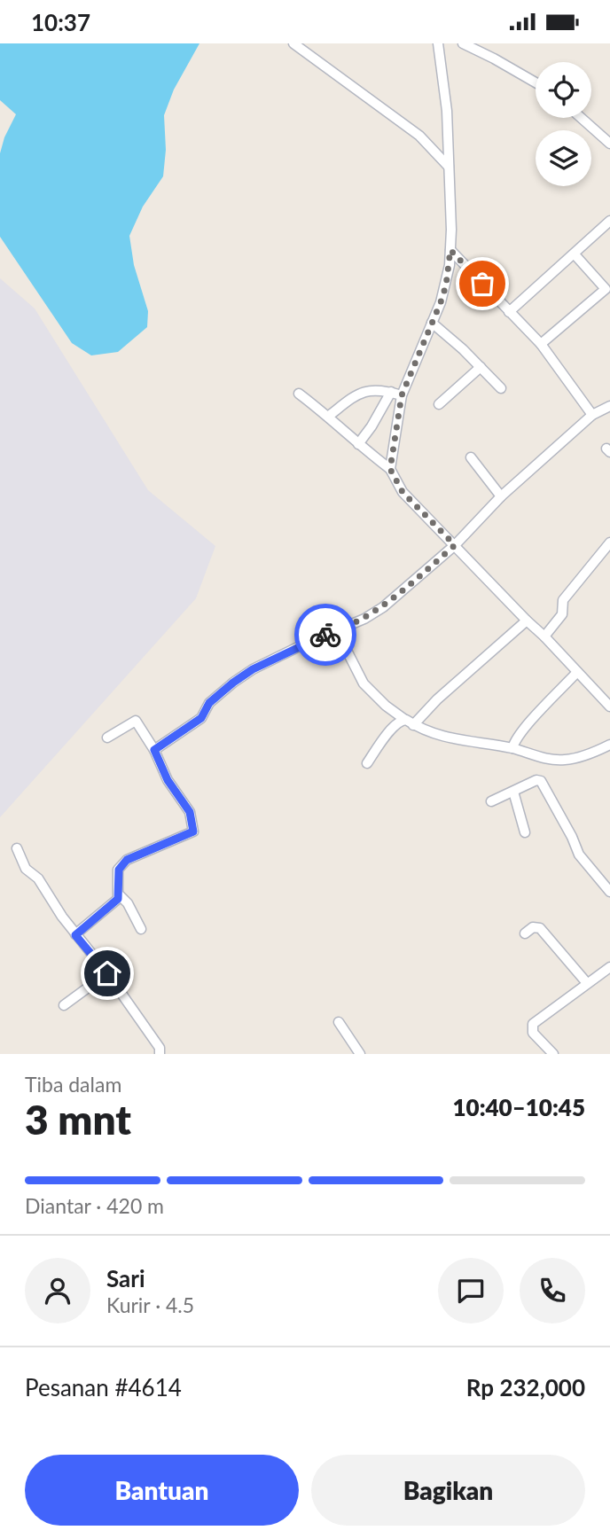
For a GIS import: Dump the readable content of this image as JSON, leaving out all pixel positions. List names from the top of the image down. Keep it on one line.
{"page":{"status":"10:37","heading":["3 mnt","Tiba dalam","10:40–10:45"],"panel":["Sari","Kurir · 4.5","Pesanan #4614","Rp 232,000"],"bar":"Diantar · 420 m","buttons":["Bantuan","Bagikan"]}}
